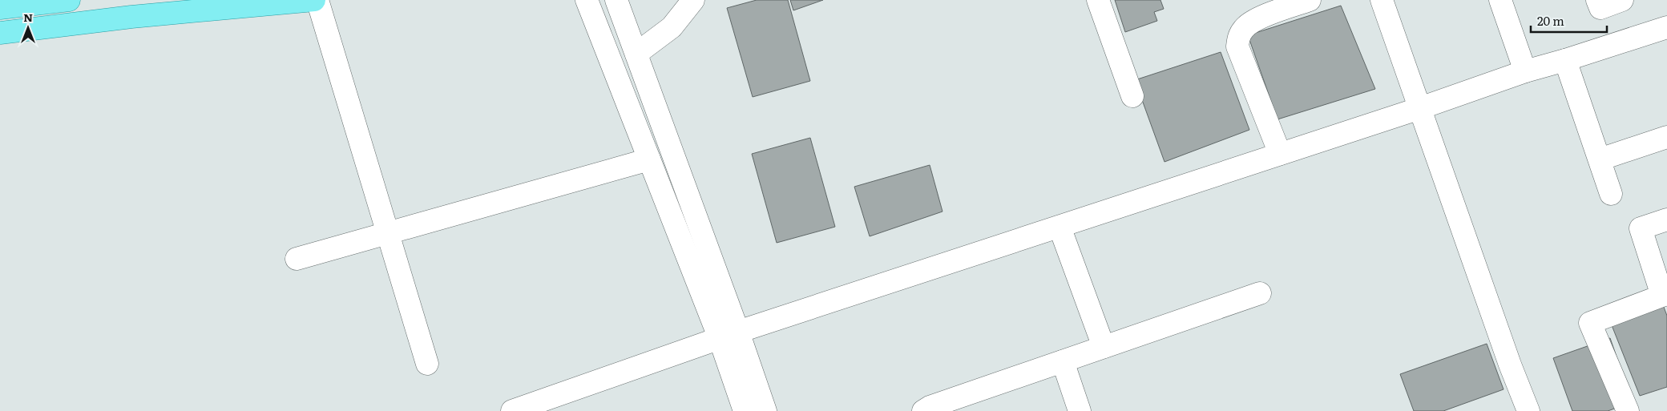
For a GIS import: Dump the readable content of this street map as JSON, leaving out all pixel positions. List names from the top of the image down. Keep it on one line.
{"scale_bar":"20 m","north":"top"}
